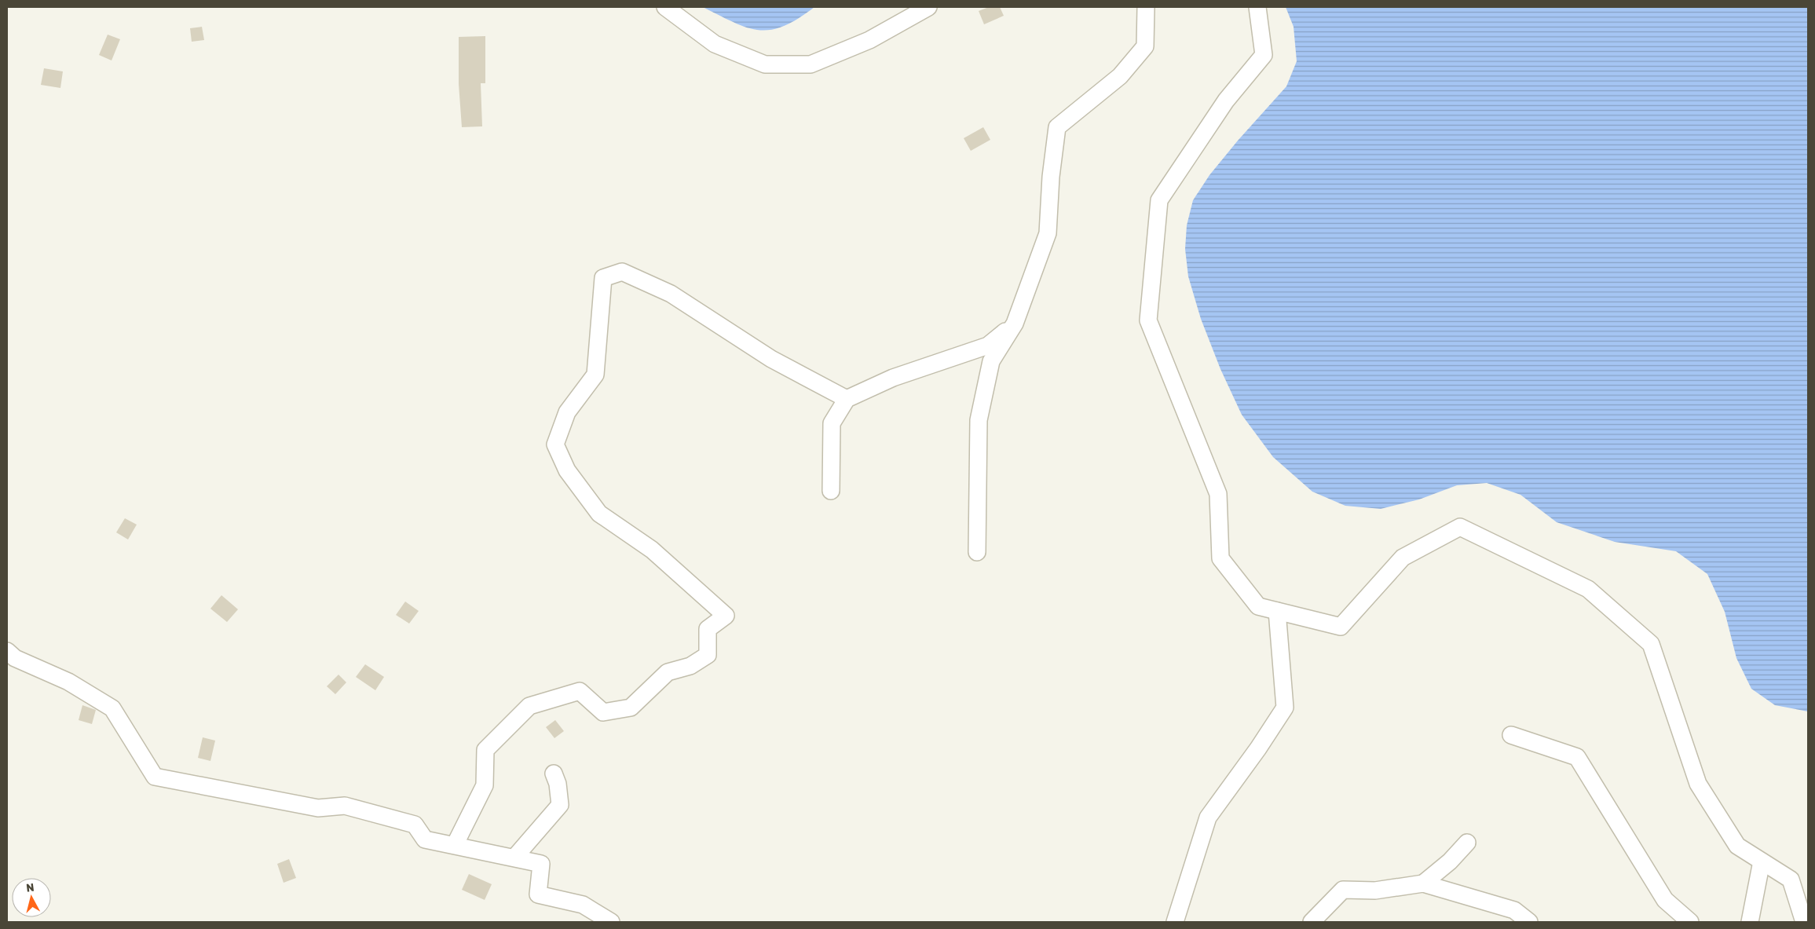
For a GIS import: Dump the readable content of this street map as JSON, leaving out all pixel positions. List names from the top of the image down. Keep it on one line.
{"north":"top"}
